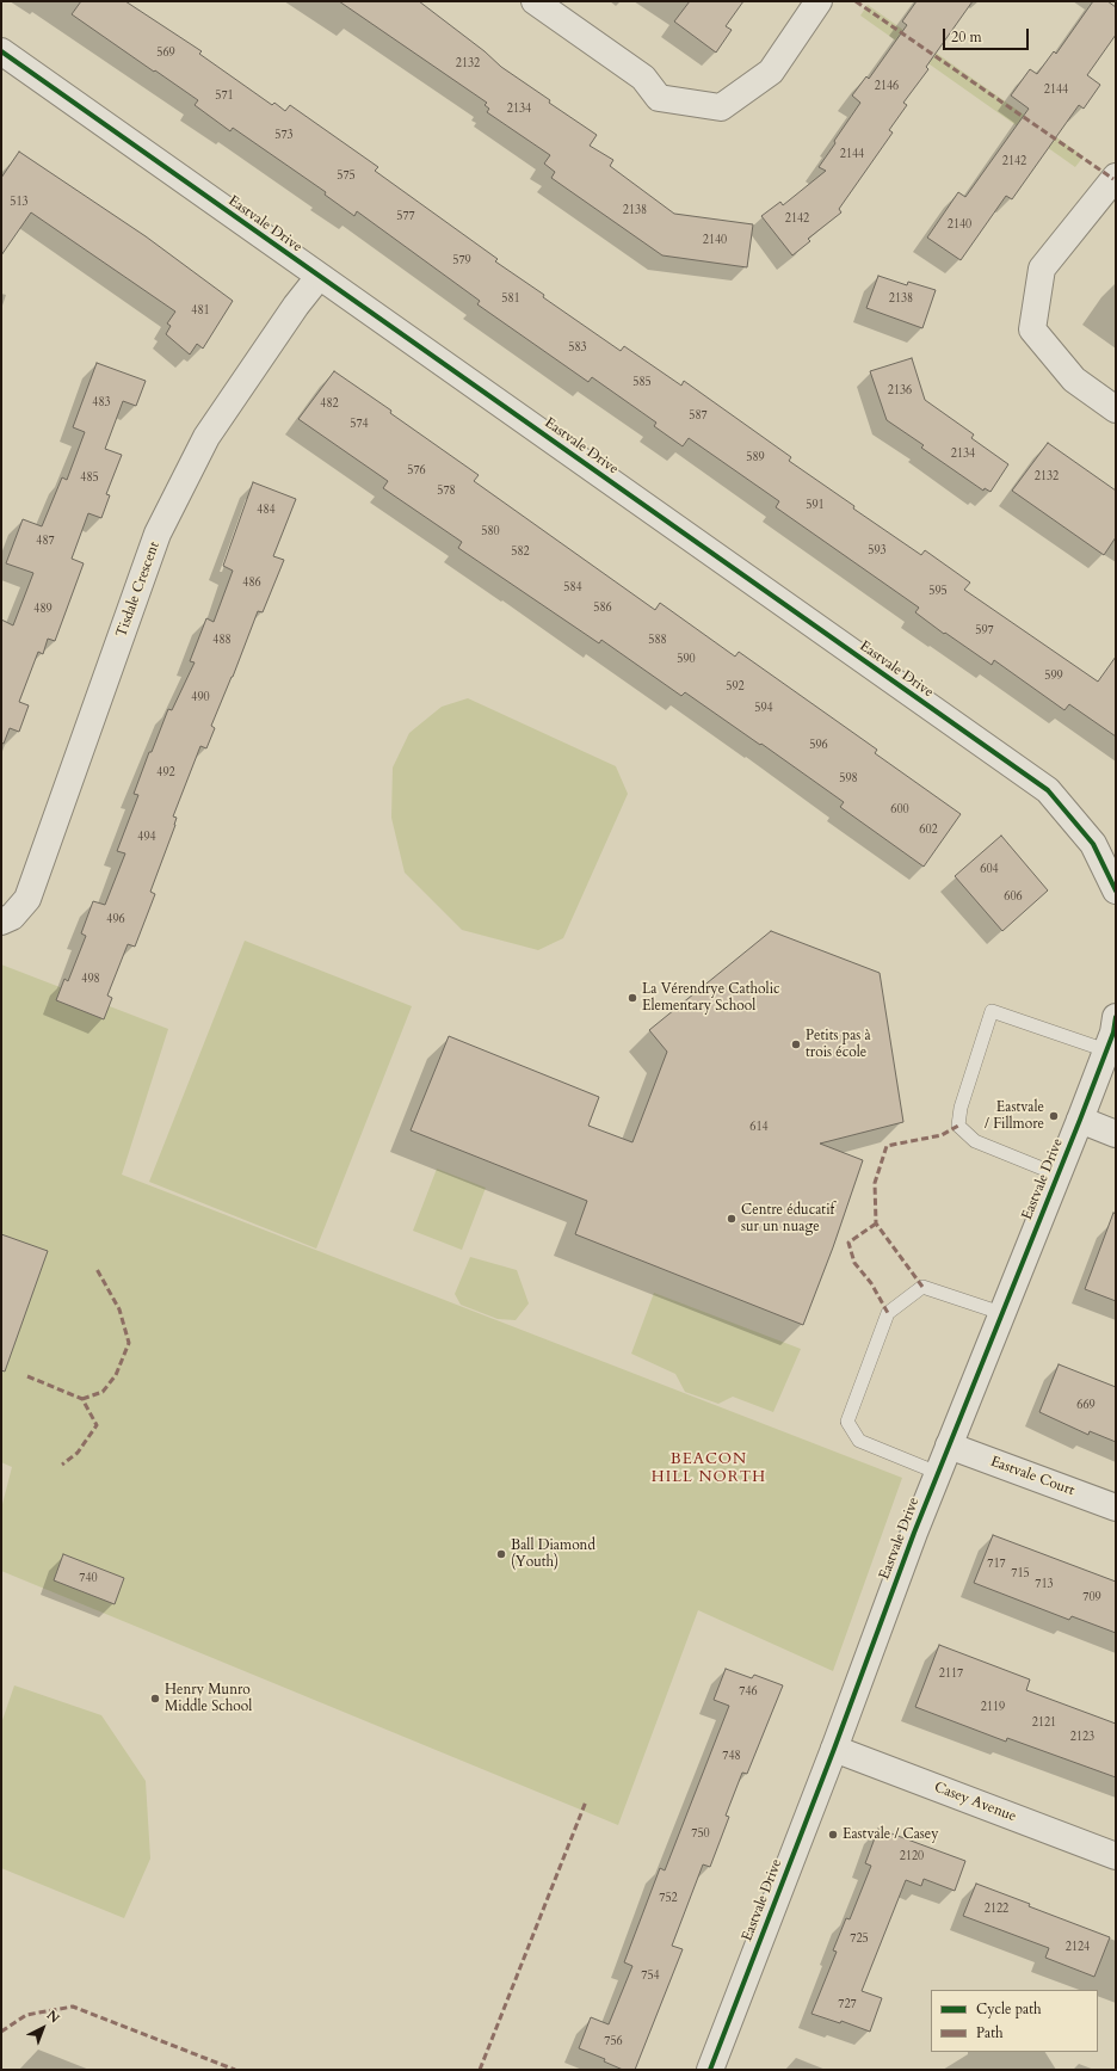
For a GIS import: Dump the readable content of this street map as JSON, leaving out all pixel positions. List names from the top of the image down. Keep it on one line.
{"streets":{"street":["Eastvale Drive","Tisdale Crescent","Eastvale Court","Casey Avenue"]},"crossings":[["Eastvale Drive","Tisdale Crescent"],["Eastvale Drive","Eastvale Court"],["Eastvale Drive","Casey Avenue"]],"districts":["BEACON HILL NORTH"],"places":["La Vérendrye Catholic Elementary School","Petits pas à trois école","Eastvale / Fillmore","Centre éducatif sur un nuage","Ball Diamond (Youth)","Henry Munro Middle School","Eastvale / Casey"],"house_numbers":["569","2132","2146","2144","571","2134","573","2144","2142","575","513","2138","577","2142","2140","2140","579","581","2138","481","583","585","2136","483","482","587","574","2134","589","576","2132","485","578","591","484","580","487","593","582","486","584","595","586","489","597","488","588","590","599","592","490","594","596","492","598","600","602","494","604","606","496","498","614","669","717","715","740","713","709","2117","746","2119","2121","2123","748","750","2120","752","2122","725","2124","754","727","756"],"legend":["Cycle path","Path"],"scale_bar":"20 m","north":"top right"}
